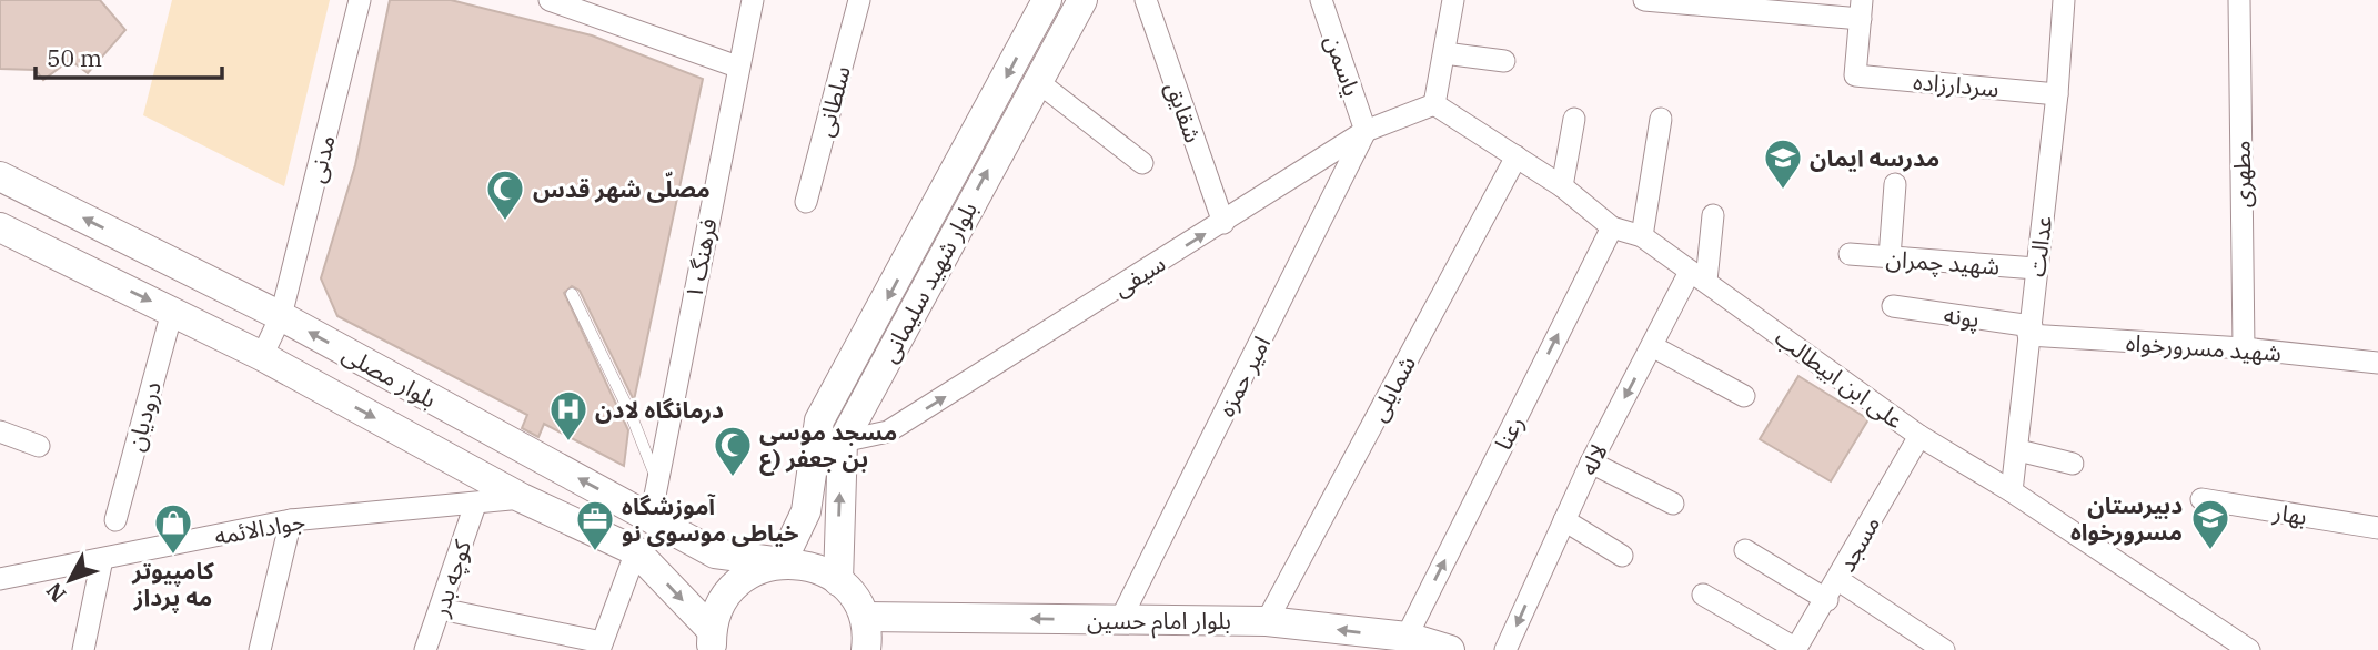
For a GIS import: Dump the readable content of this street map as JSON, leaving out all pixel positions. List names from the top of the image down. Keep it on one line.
{"streets":{"main road":["بلوار شهید سلیمانی","بلوار مصلی","بلوار امام حسین"],"street":["یاسمن","سردارزاده","سلطانی","شقایق","مدنی","مطهری","عدالت","فرهنگ ۱","شهید چمران","سیفی","پونه","شهید مسرورخواه","امیر حمزه","علی ابن ابیطالب","شمایلی","درودیان","رعنا","لاله","بهار","جوادالائمه","مسجد","کوچه بدر"]},"crossings":[["یاسمن","سیفی"],["یاسمن","امیر حمزه"],["سردارزاده","عدالت"],["شقایق","سیفی"],["مدنی","بلوار مصلی"],["مطهری","شهید مسرورخواه"],["عدالت","شهید چمران"],["عدالت","پونه"],["عدالت","شهید مسرورخواه"],["عدالت","علی ابن ابیطالب"],["فرهنگ ۱","بلوار مصلی"],["سیفی","بلوار شهید سلیمانی"],["سیفی","امیر حمزه"],["سیفی","علی ابن ابیطالب"],["بلوار شهید سلیمانی","بلوار مصلی"],["پونه","شهید مسرورخواه"],["بلوار مصلی","درودیان"],["بلوار مصلی","جوادالائمه"],["امیر حمزه","بلوار امام حسین"],["علی ابن ابیطالب","شمایلی"],["علی ابن ابیطالب","رعنا"],["علی ابن ابیطالب","لاله"],["علی ابن ابیطالب","مسجد"],["شمایلی","بلوار امام حسین"],["رعنا","بلوار امام حسین"],["جوادالائمه","کوچه بدر"]],"one_way":["سیفی","رعنا","لاله","بلوار امام حسین"],"places":{"school or university":["مدرسه ایمان","دبیرستان مسرورخواه"],"mosque":["مصلّی شهر قدس","مسجد موسی بن جعفر (ع"],"hospital":["درمانگاه لادن"],"office":["آموزشگاه خیاطی موسوی نو"],"shop":["کامپیوتر مه پرداز"]},"scale_bar":"50 m","north":"bottom left"}
